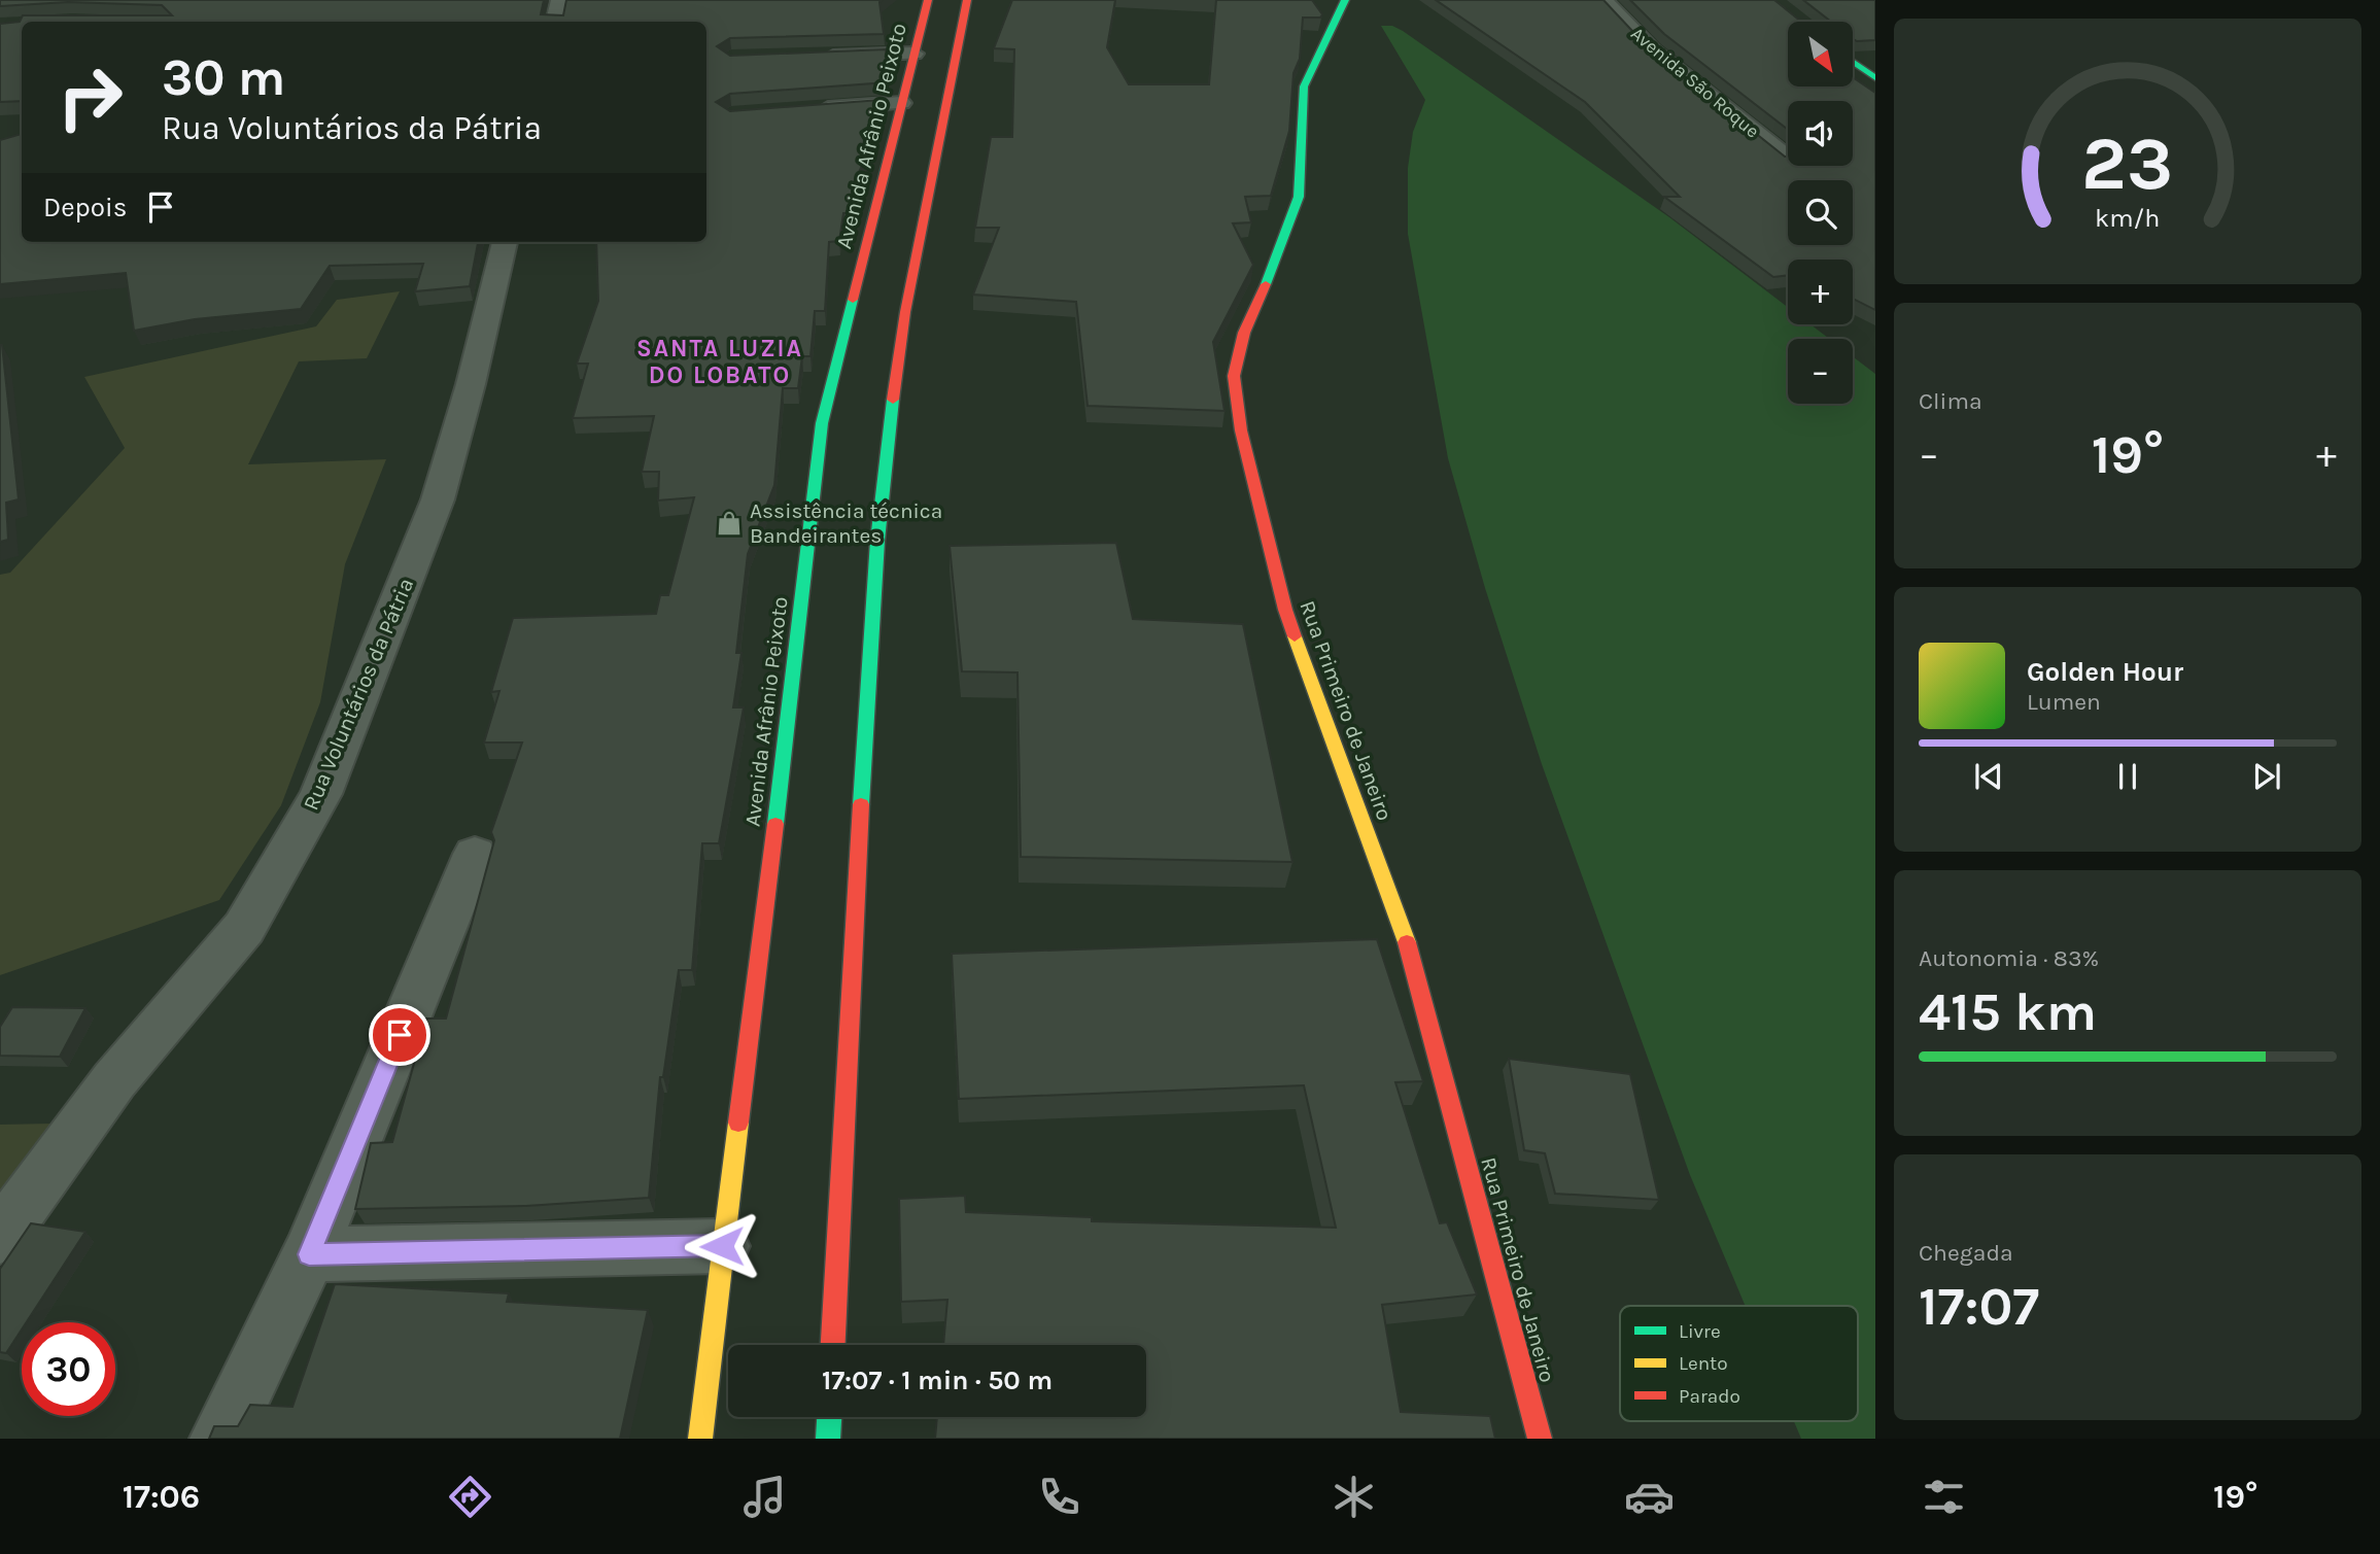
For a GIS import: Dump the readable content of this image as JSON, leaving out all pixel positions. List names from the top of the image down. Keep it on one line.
{"streets":{"main road":["Avenida Afrânio Peixoto","Rua Primeiro de Janeiro"],"street":["Avenida São Roque","Rua Voluntários da Pátria"]},"districts":["SANTA LUZIA DO LOBATO"],"places":{"shop":["Assistência técnica Bandeirantes"]},"legend":["Livre","Lento","Parado"],"north":"bottom right","page":{"map_buttons":["+","−"],"turn":["30 m","Rua Voluntários da Pátria"],"then":"Depois","tile":["Clima",["Autonomia · 83%","415 km"],["Chegada","17:07"]],"heat":["−","19°","+"],"song":["Golden Hour","Lumen"],"limit":"30","trip":"17:07 · 1 min · 50 m","tabs":["17:06","19°"],"gauge":["23","km/h"]}}
